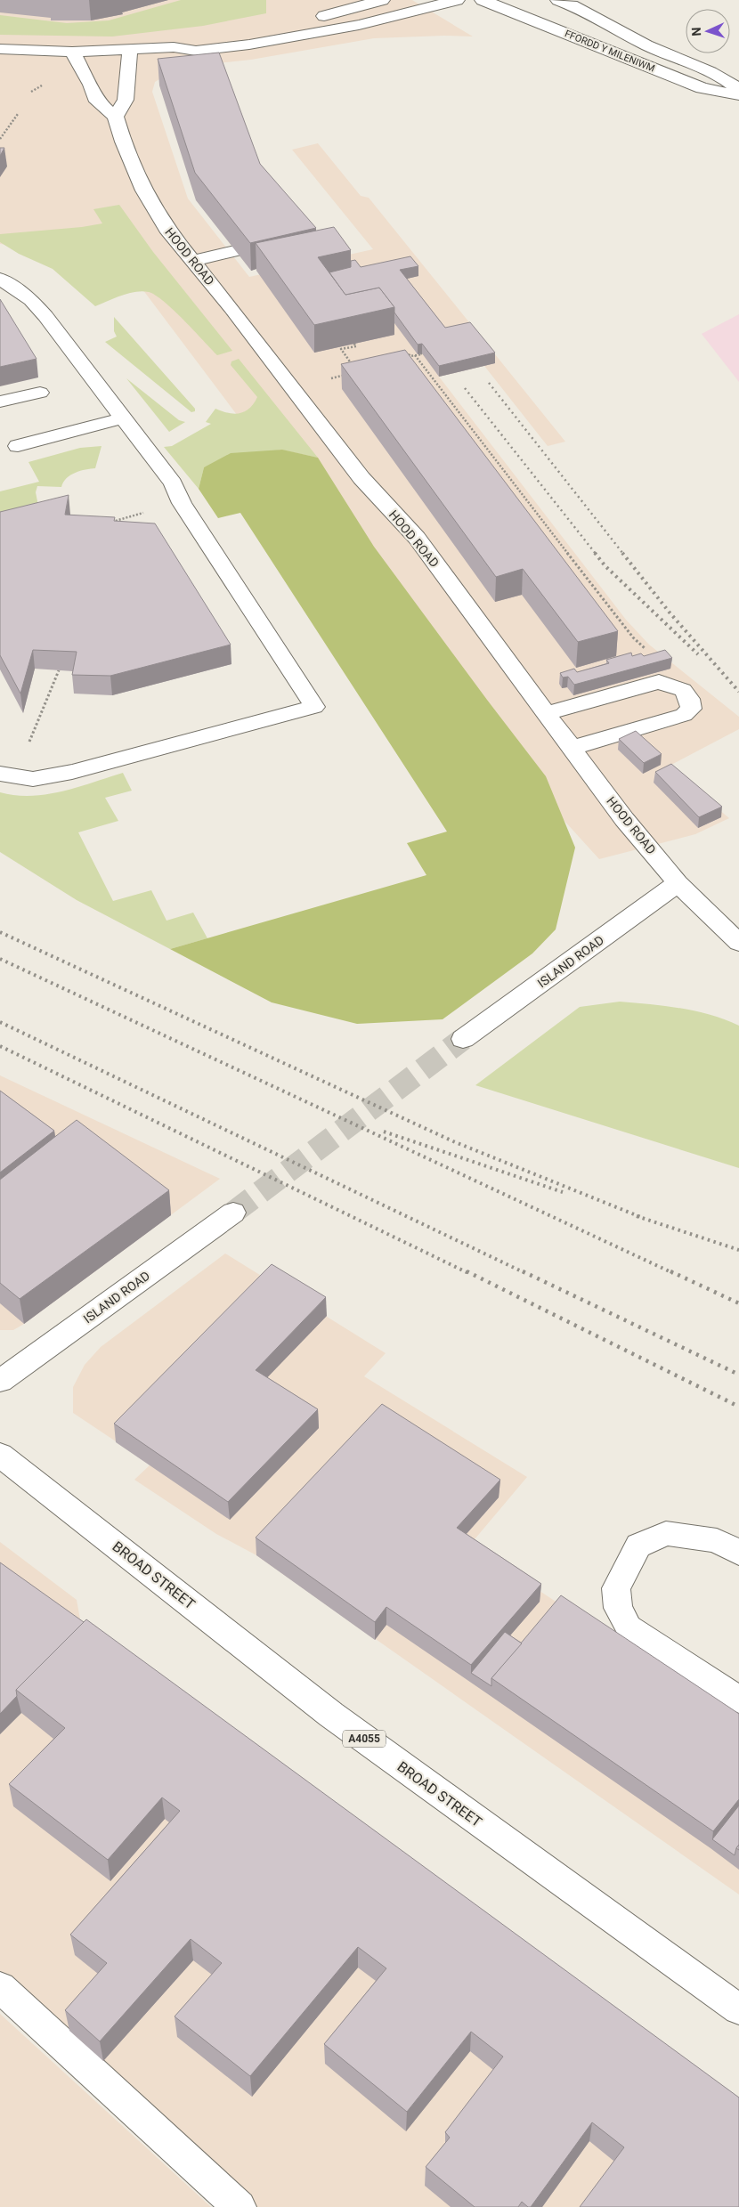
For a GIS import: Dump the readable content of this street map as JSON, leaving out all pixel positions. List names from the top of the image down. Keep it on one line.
{"streets":{"street":["FFORDD Y MILENIWM","HOOD ROAD","ISLAND ROAD","BROAD STREET","A4055"]},"crossings":[["HOOD ROAD","ISLAND ROAD"]],"north":"left"}
